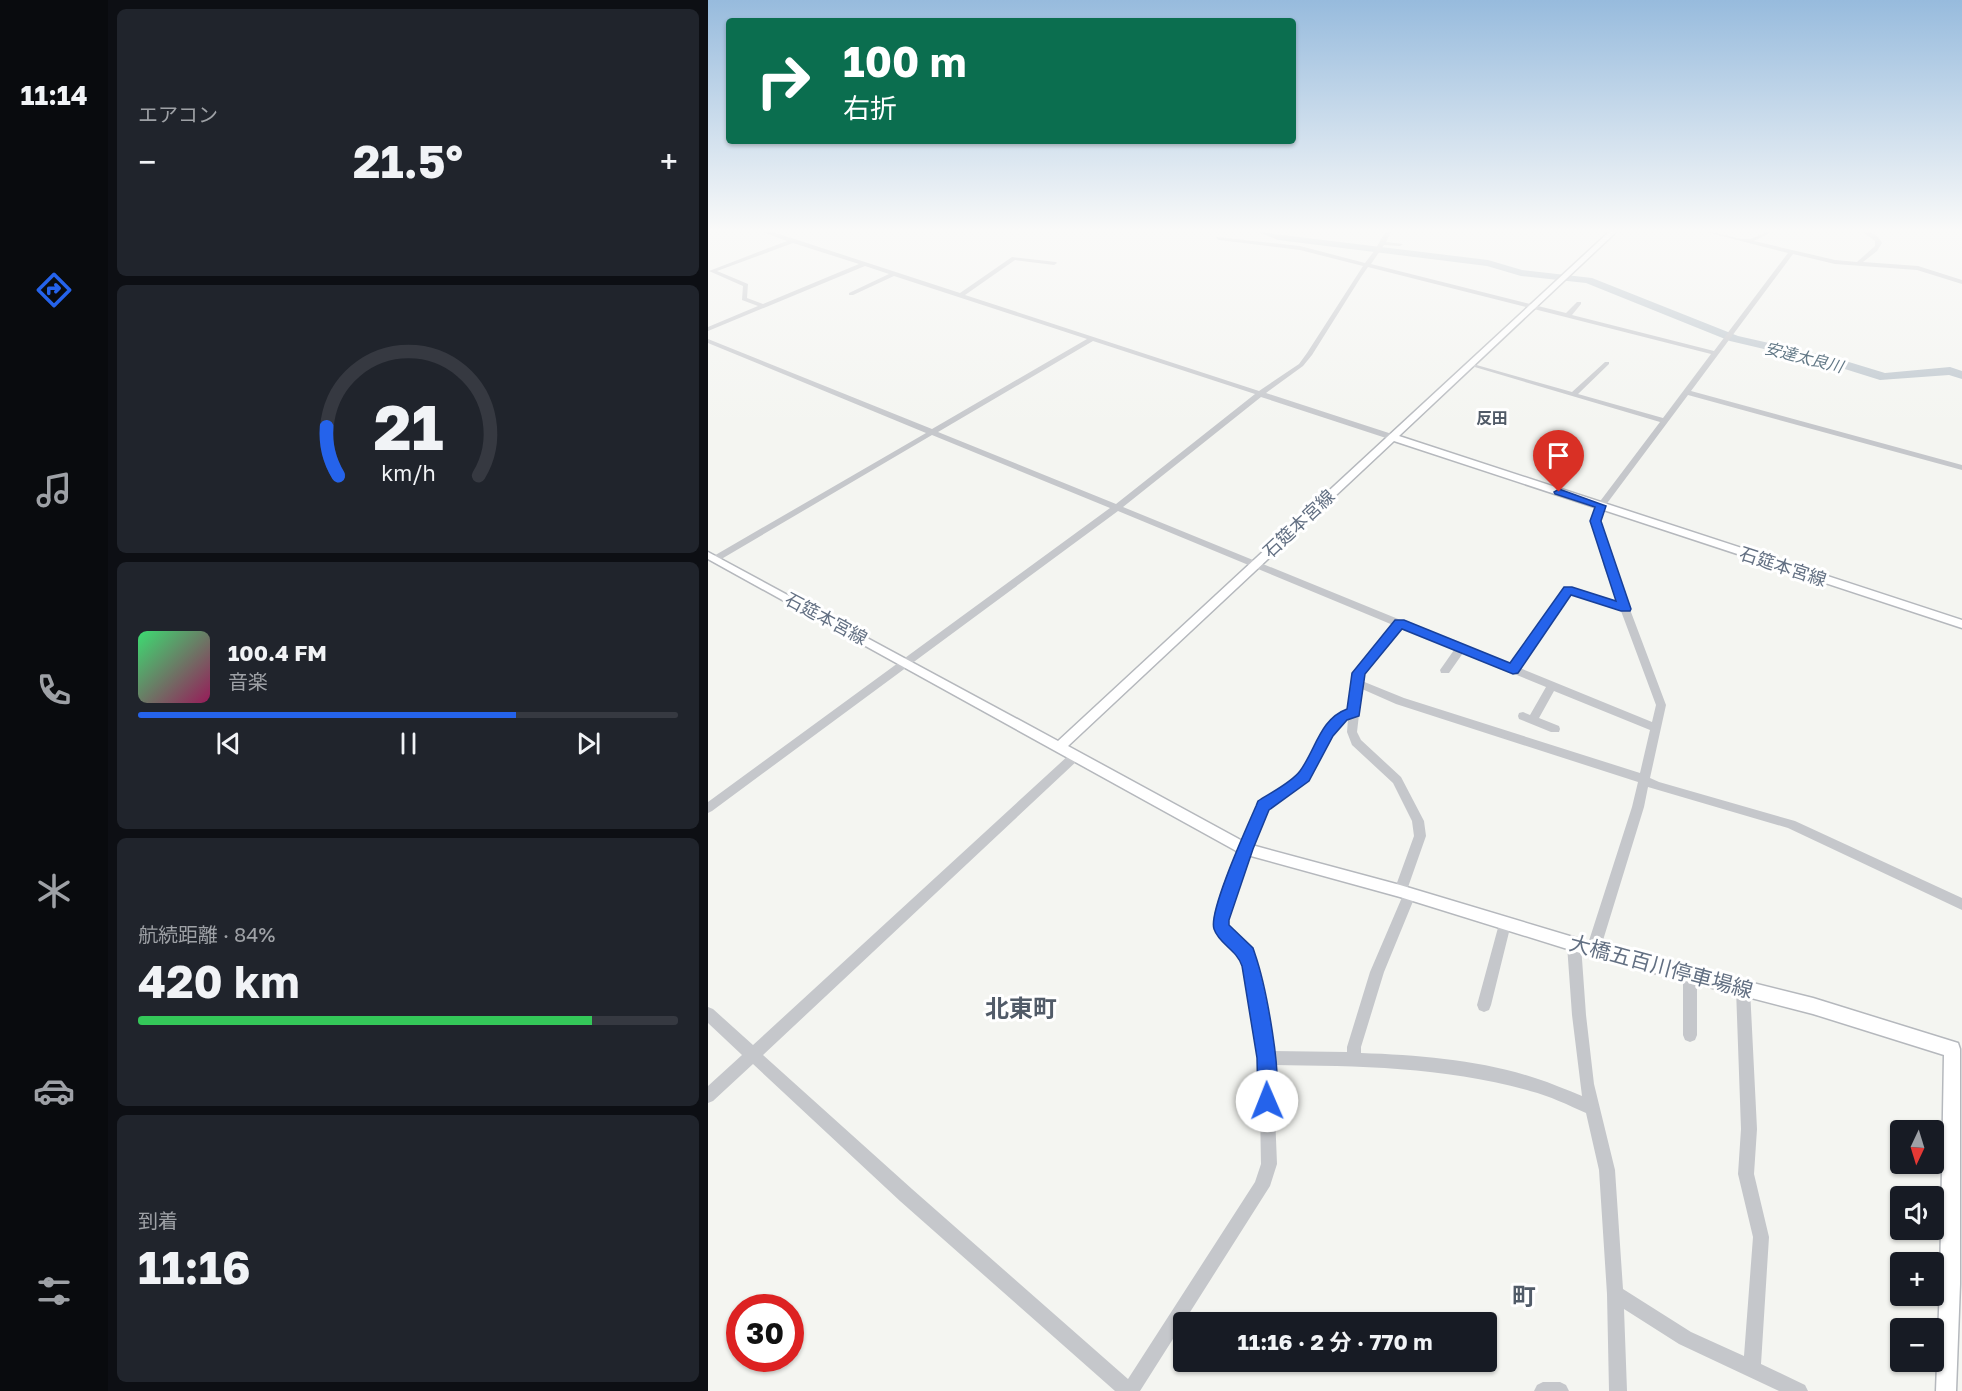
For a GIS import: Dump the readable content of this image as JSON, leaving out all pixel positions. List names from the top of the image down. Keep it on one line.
{"streets":{"main road":["石筵本宮線","大橋五百川停車場線"]},"crossings":[["石筵本宮線","大橋五百川停車場線"]],"districts":["反田","北東町","町"],"water":["安達太良川"],"north":"bottom","page":{"tabs":"11:14","tile":["エアコン",["航続距離 · 84%","420 km"],["到着","11:16"]],"turn":["100 m","右折"],"heat":["−","21.5°","+"],"song":["100.4 FM","音楽"],"map_buttons":["+","−"],"limit":"30","trip":"11:16 · 2 分 · 770 m","gauge":["21","km/h"]}}
